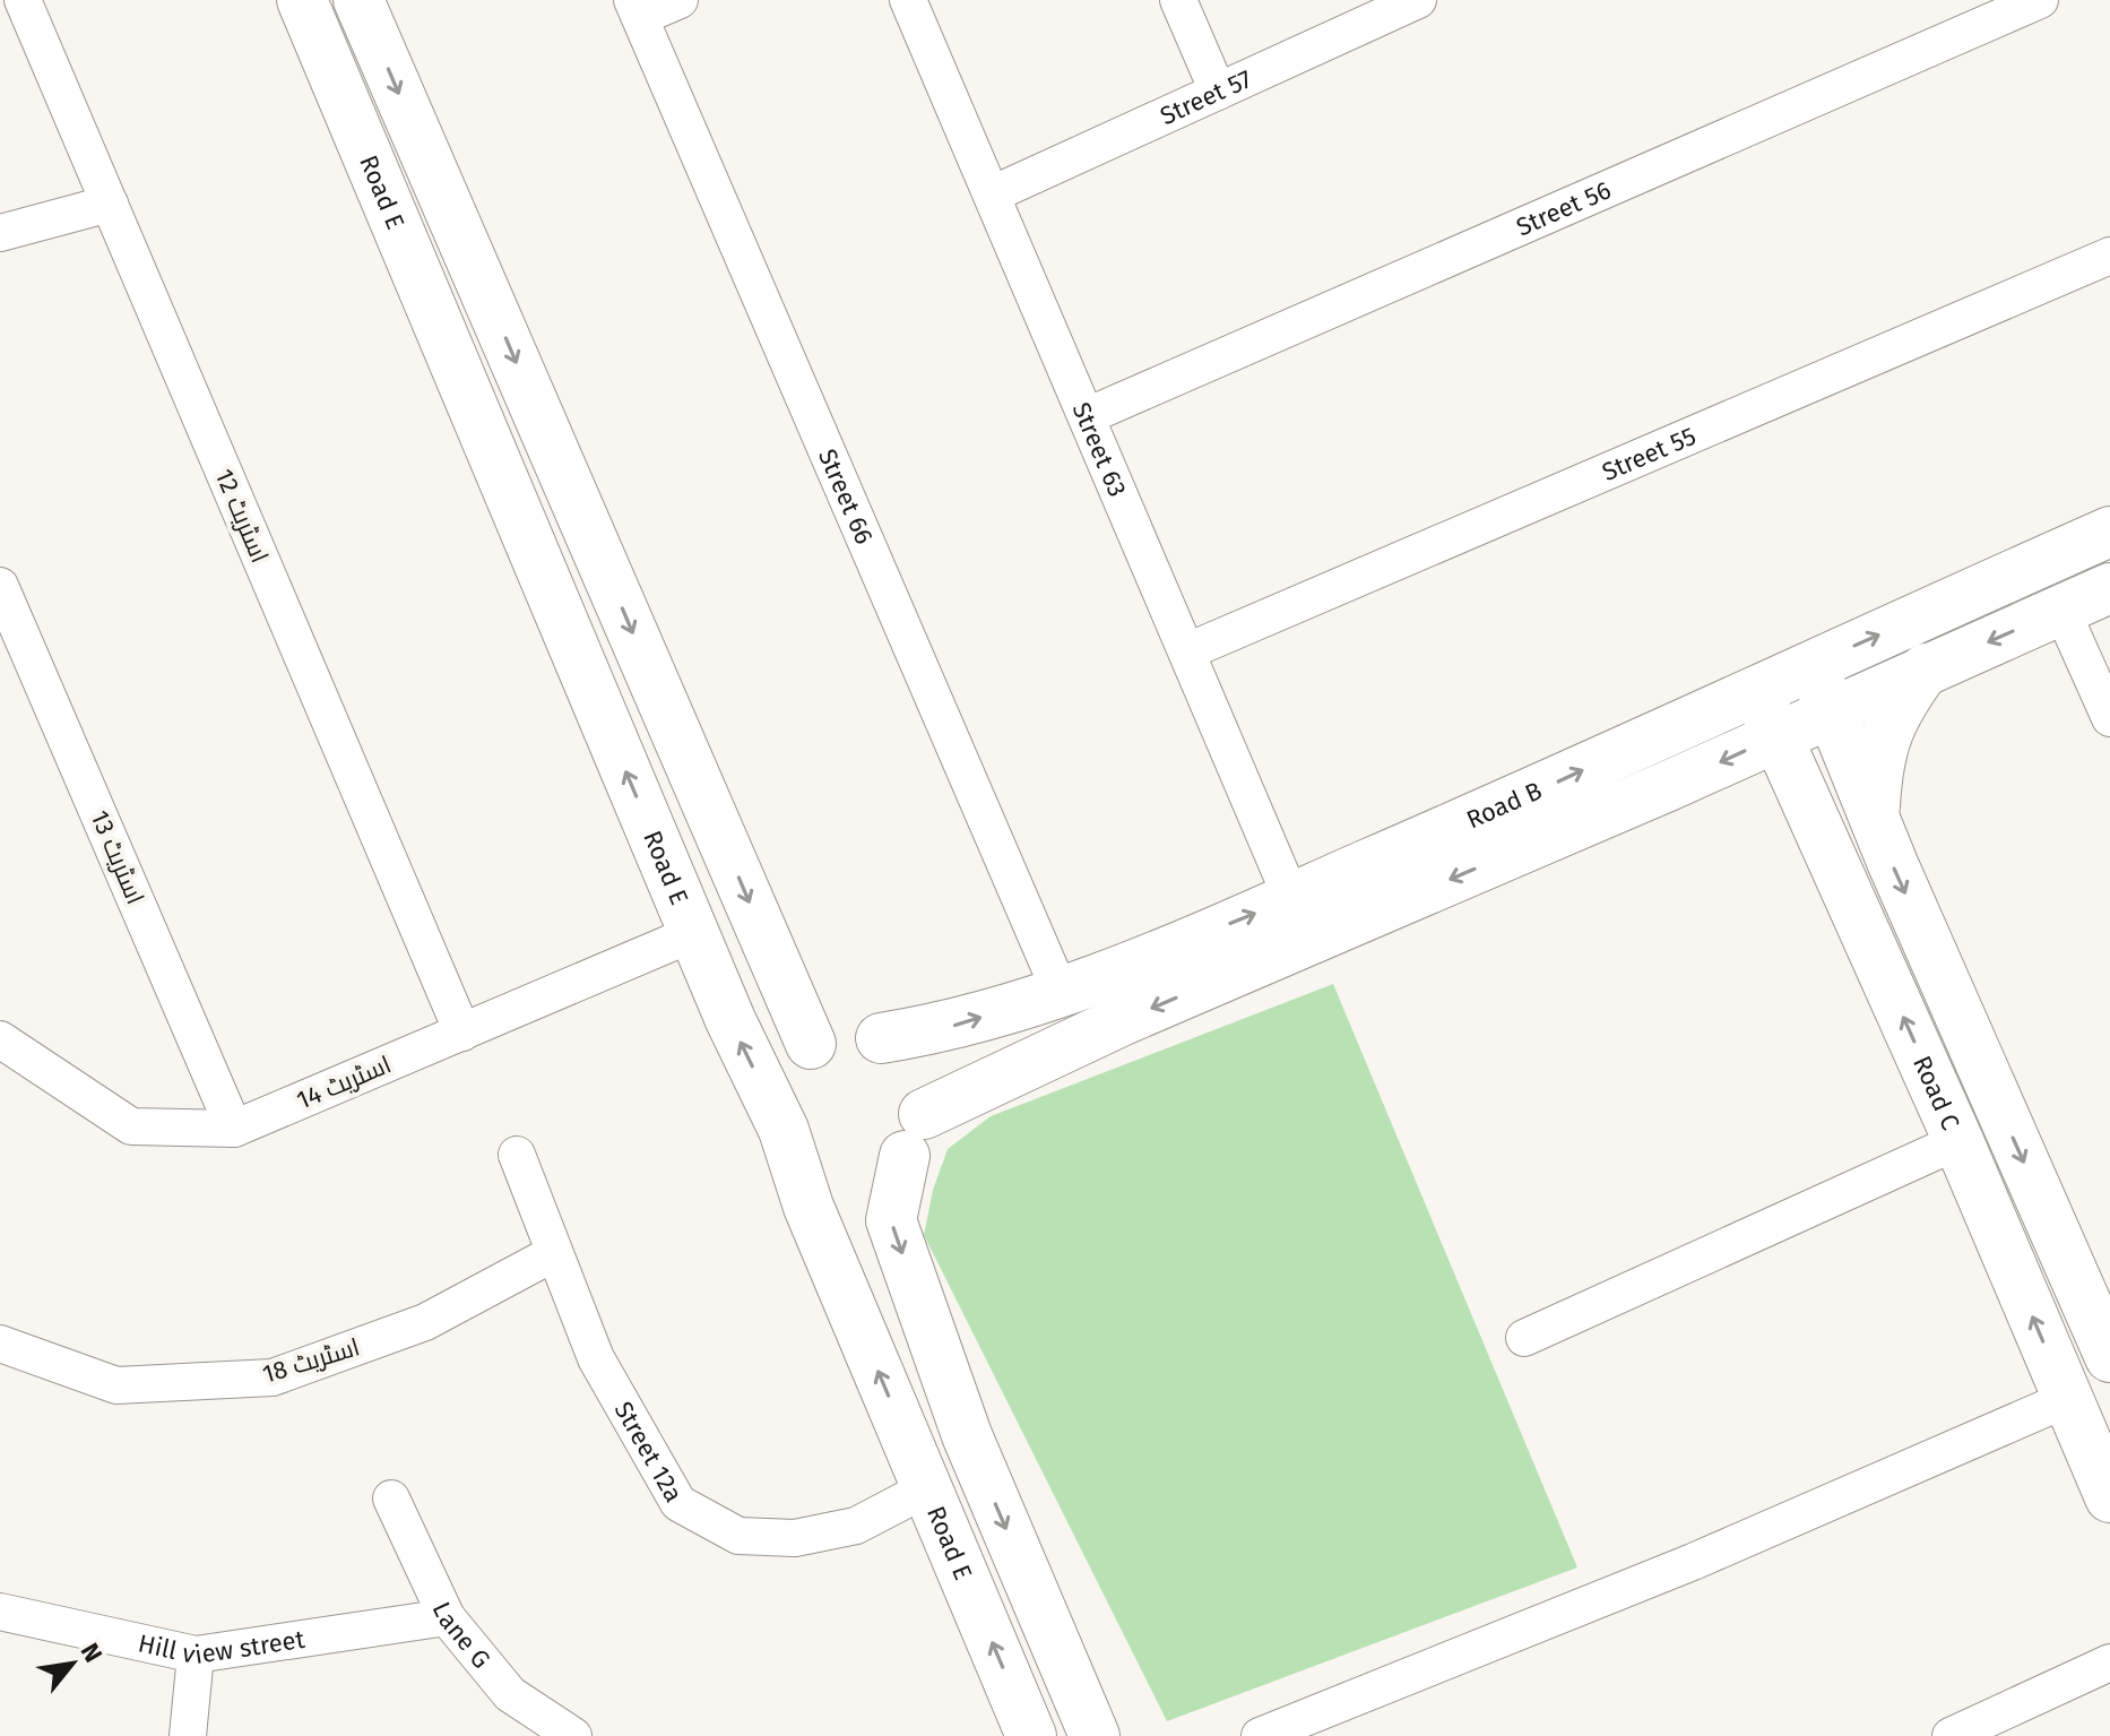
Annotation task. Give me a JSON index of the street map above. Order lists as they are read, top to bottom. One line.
{"streets":{"street":["Street 57","Road E","Street 56","Street 63","Street 55","Street 66","اسٹریٹ 12","Road B","اسٹریٹ 13","اسٹریٹ 14","Road C","اسٹریٹ 18","Street 12a","Lane G","Hill view street"]},"crossings":[["Street 57","Street 63"],["Road E","Road B"],["Road E","اسٹریٹ 14"],["Road E","Street 12a"],["Street 56","Street 63"],["Street 63","Street 55"],["Street 63","Road B"],["Street 66","Road B"],["اسٹریٹ 12","اسٹریٹ 14"],["Road B","Road C"],["اسٹریٹ 13","اسٹریٹ 14"],["اسٹریٹ 18","Street 12a"],["Lane G","Hill view street"]],"north":"top right"}
